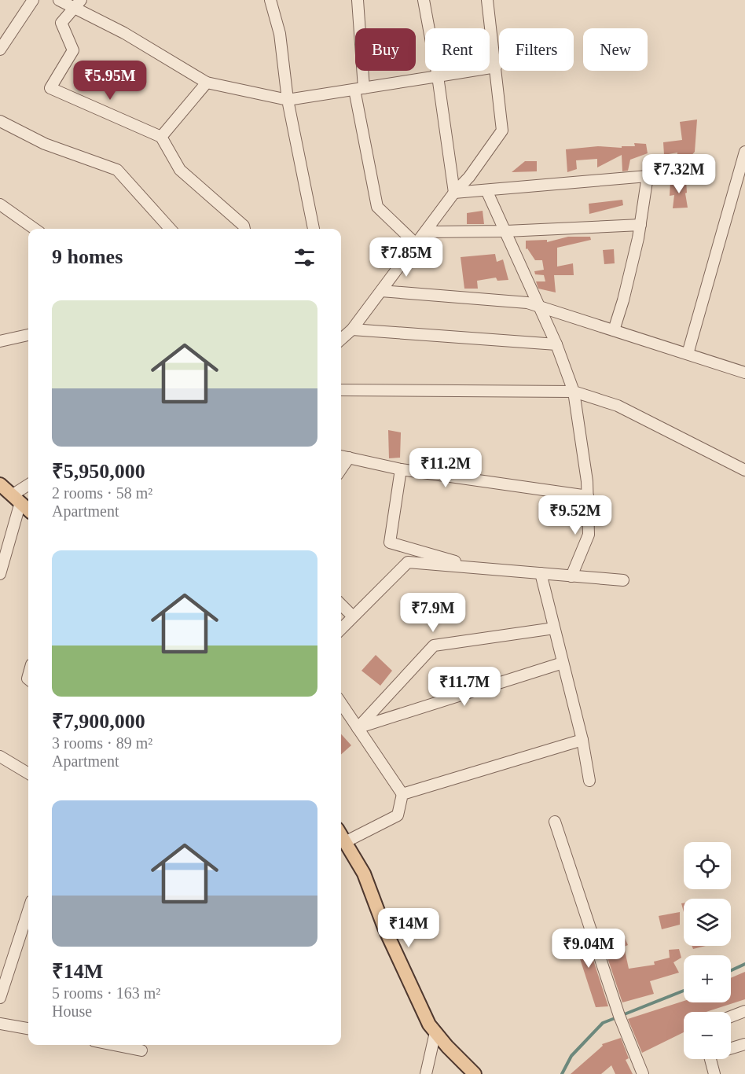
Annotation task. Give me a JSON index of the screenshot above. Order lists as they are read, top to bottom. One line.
{"page":{"chip":["Buy","Rent","Filters","New"],"price":["₹5.95M","₹7.32M","₹7.85M","₹11.2M","₹9.52M","₹7.9M","₹11.7M","₹14M","₹9.04M"],"heading":"9 homes","list":[{"name":"₹5,950,000","note":"2 rooms · 58 m² · Apartment"},{"name":"₹7,900,000","note":"3 rooms · 89 m² · Apartment"},{"name":"₹14M","note":"5 rooms · 163 m² · House"}],"map_buttons":["+","−"]}}
